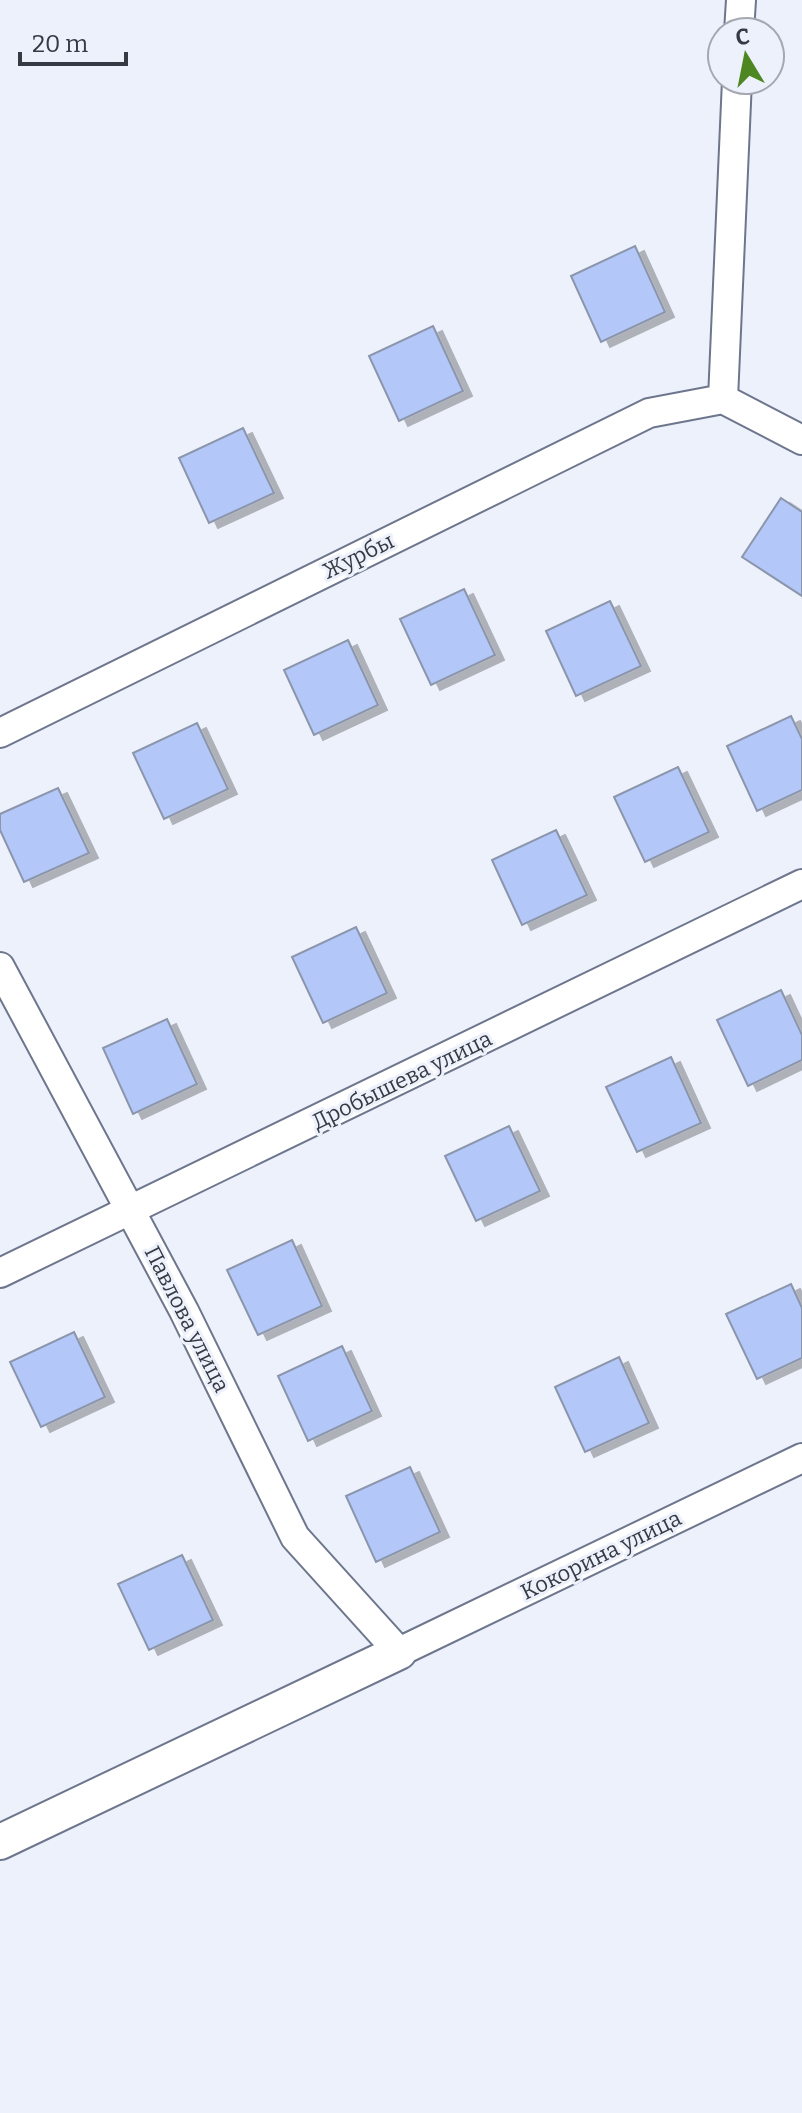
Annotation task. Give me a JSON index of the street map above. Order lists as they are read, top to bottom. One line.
{"streets":{"street":["Журбы","Дробышева улица","Павлова улица","Кокорина улица"]},"crossings":[["Дробышева улица","Павлова улица"],["Павлова улица","Кокорина улица"]],"scale_bar":"20 m","north":"top"}
